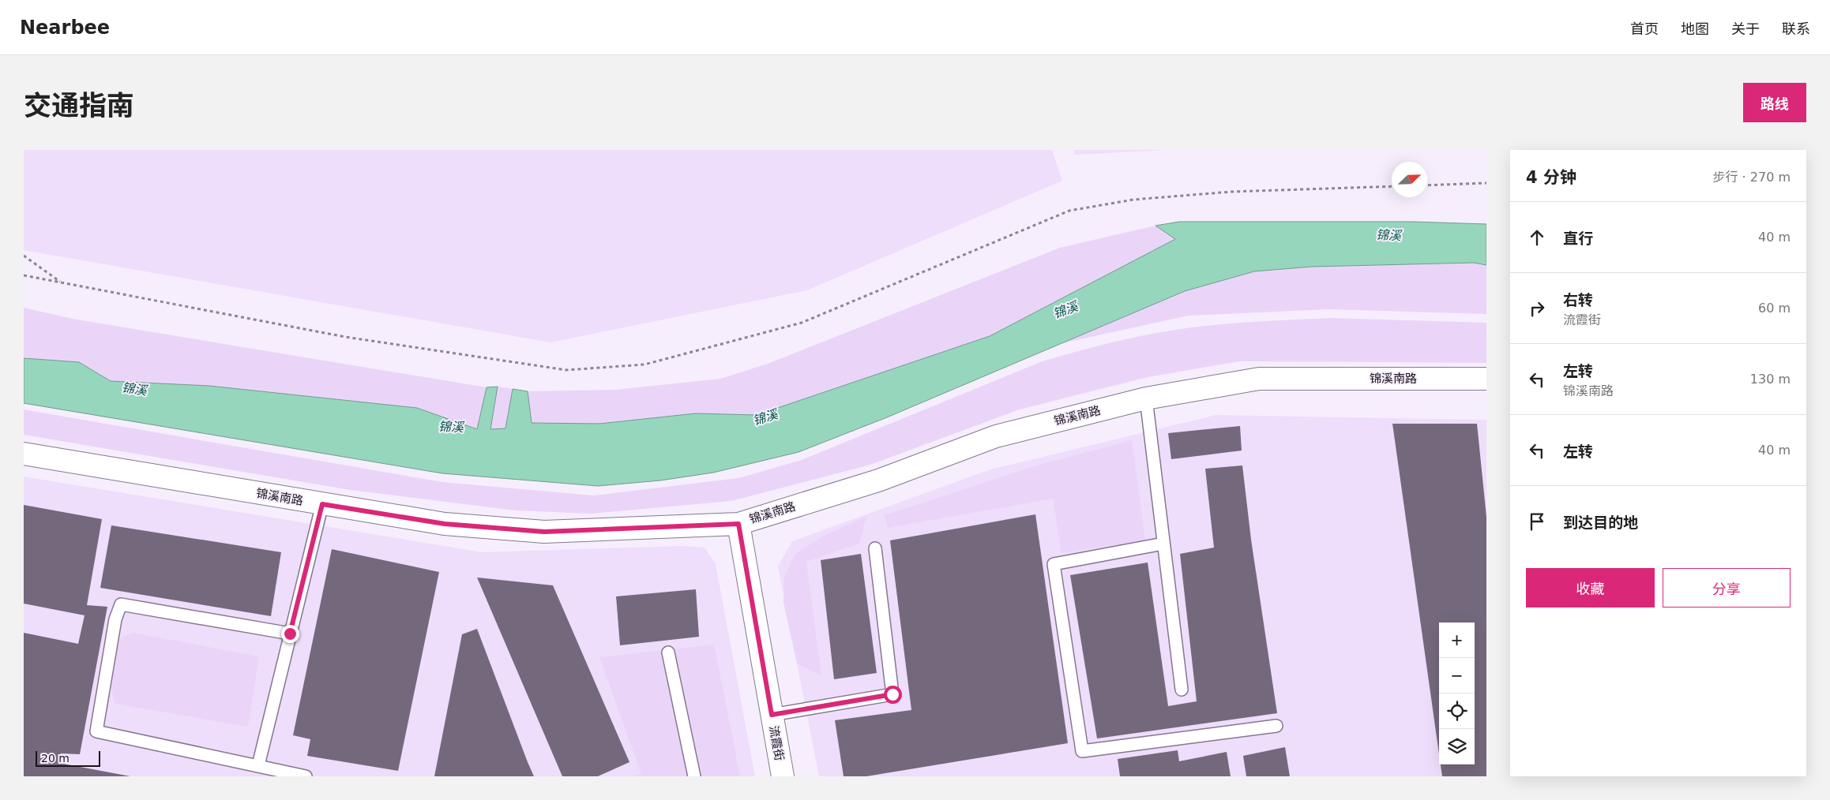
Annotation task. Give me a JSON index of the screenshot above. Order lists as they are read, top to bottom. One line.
{"streets":{"street":["锦溪南路","流霞街"]},"crossings":[["锦溪南路","流霞街"]],"water":["锦溪"],"scale_bar":"20 m","north":"top right","page":{"header":"Nearbee","nav":["首页","地图","关于","联系"],"title":"交通指南","buttons":["路线",["收藏","分享"]],"heading":["4 分钟","步行 · 270 m"],"list":[["直行","40 m"],["右转","流霞街","60 m"],["左转","锦溪南路","130 m"],["左转","40 m"],"到达目的地"],"map_buttons":["+","−"],"scale":"20 m"}}
